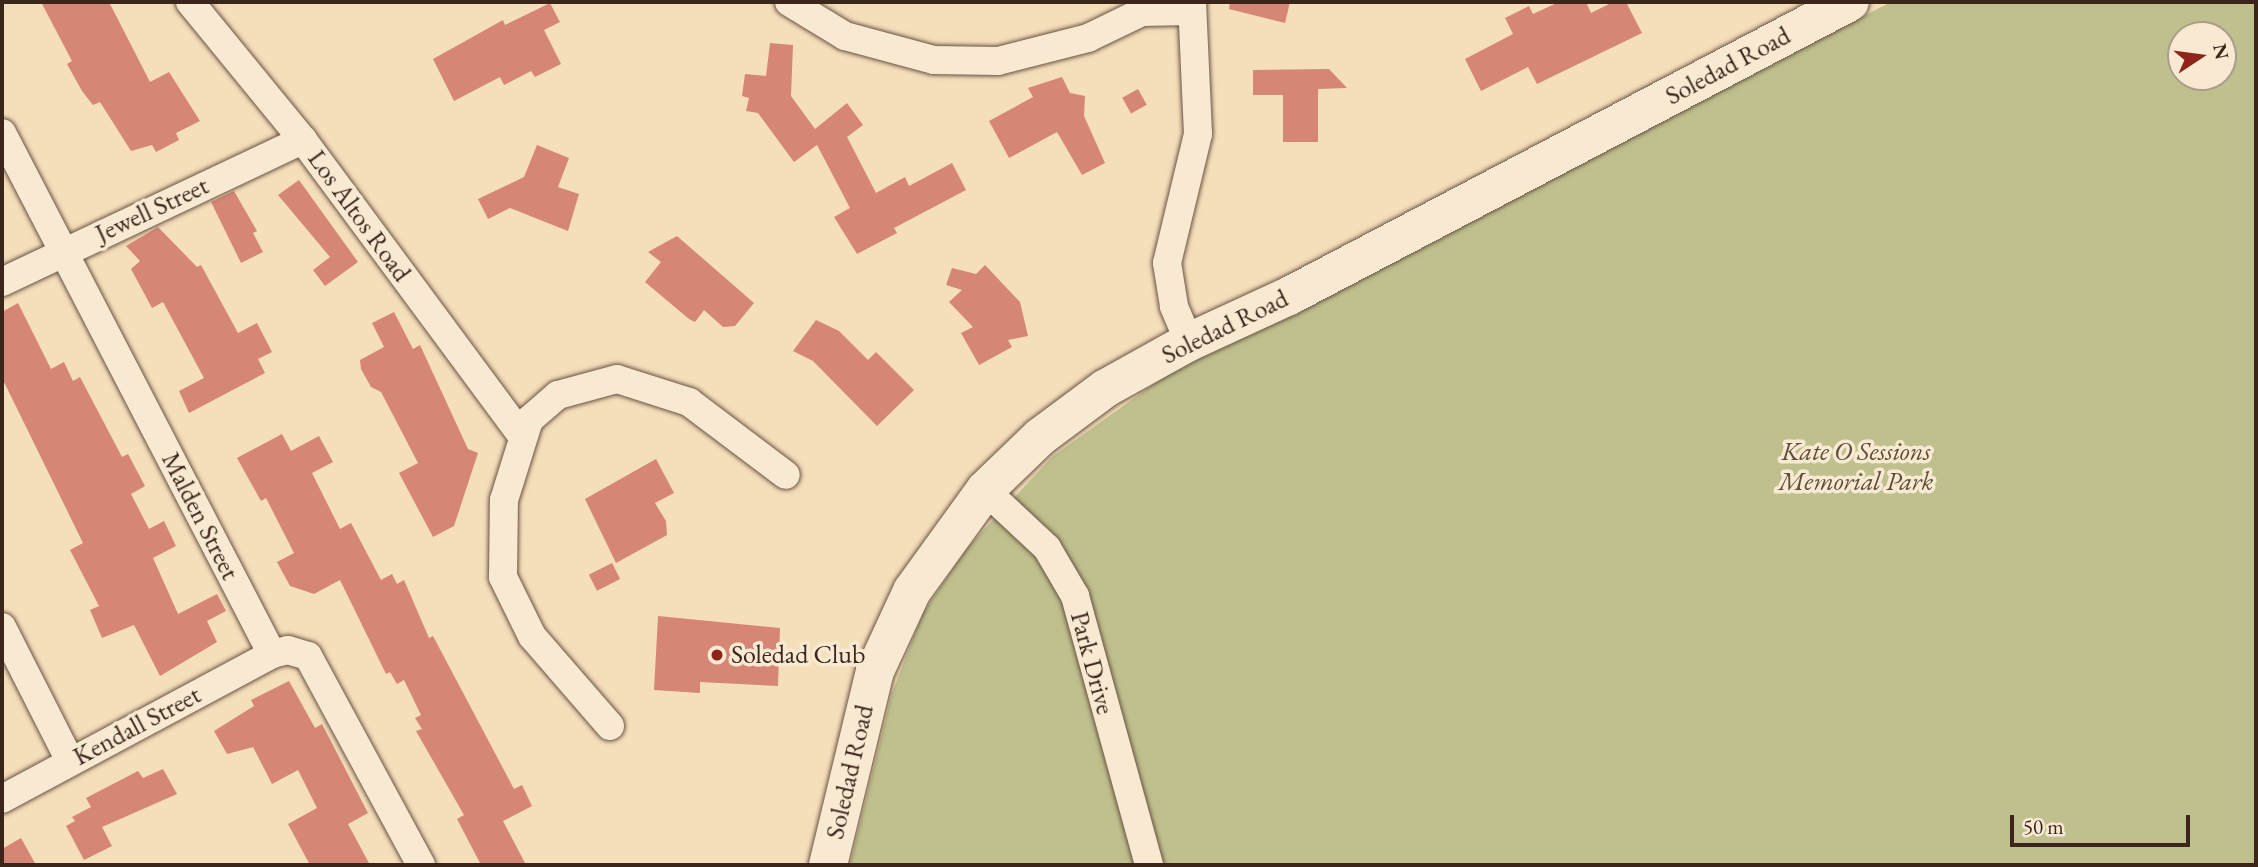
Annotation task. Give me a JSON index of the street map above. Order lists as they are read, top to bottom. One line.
{"streets":{"street":["Soledad Road","Jewell Street","Los Altos Road","Malden Street","Park Drive","Kendall Street"]},"crossings":[["Soledad Road","Park Drive"],["Jewell Street","Los Altos Road"],["Jewell Street","Malden Street"],["Malden Street","Kendall Street"]],"parks":["Kate O Sessions Memorial Park"],"places":["Soledad Club"],"scale_bar":"50 m","north":"right"}
